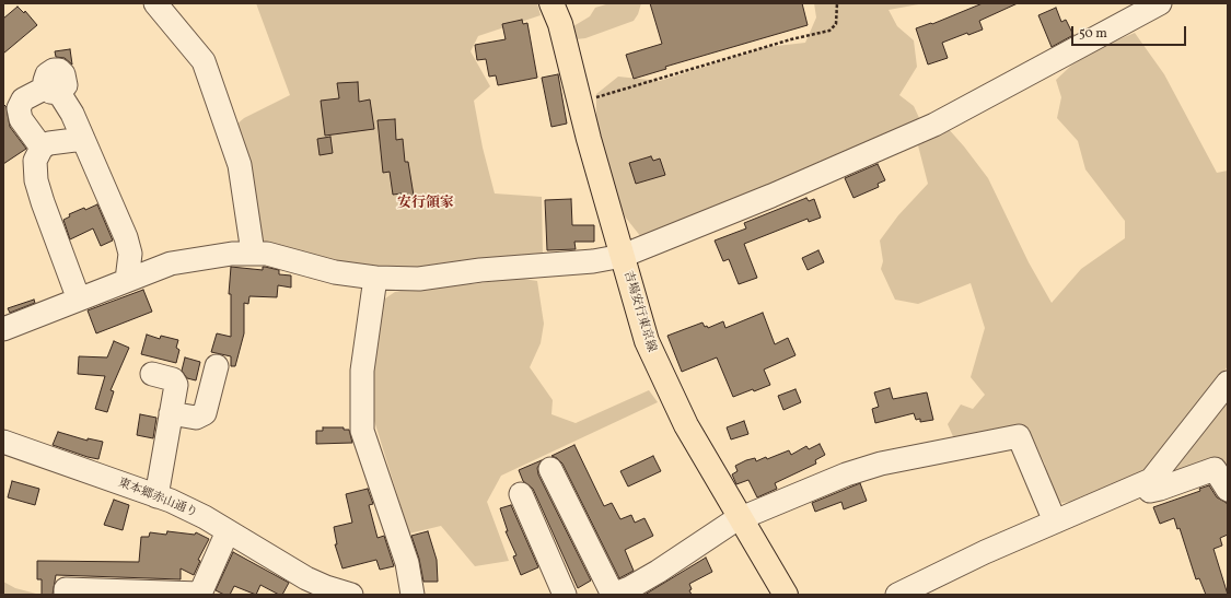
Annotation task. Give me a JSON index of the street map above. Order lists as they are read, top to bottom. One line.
{"streets":{"main road":["吉場安行東京線"],"street":["東本郷赤山通り"]},"districts":["安行領家"],"scale_bar":"50 m"}
